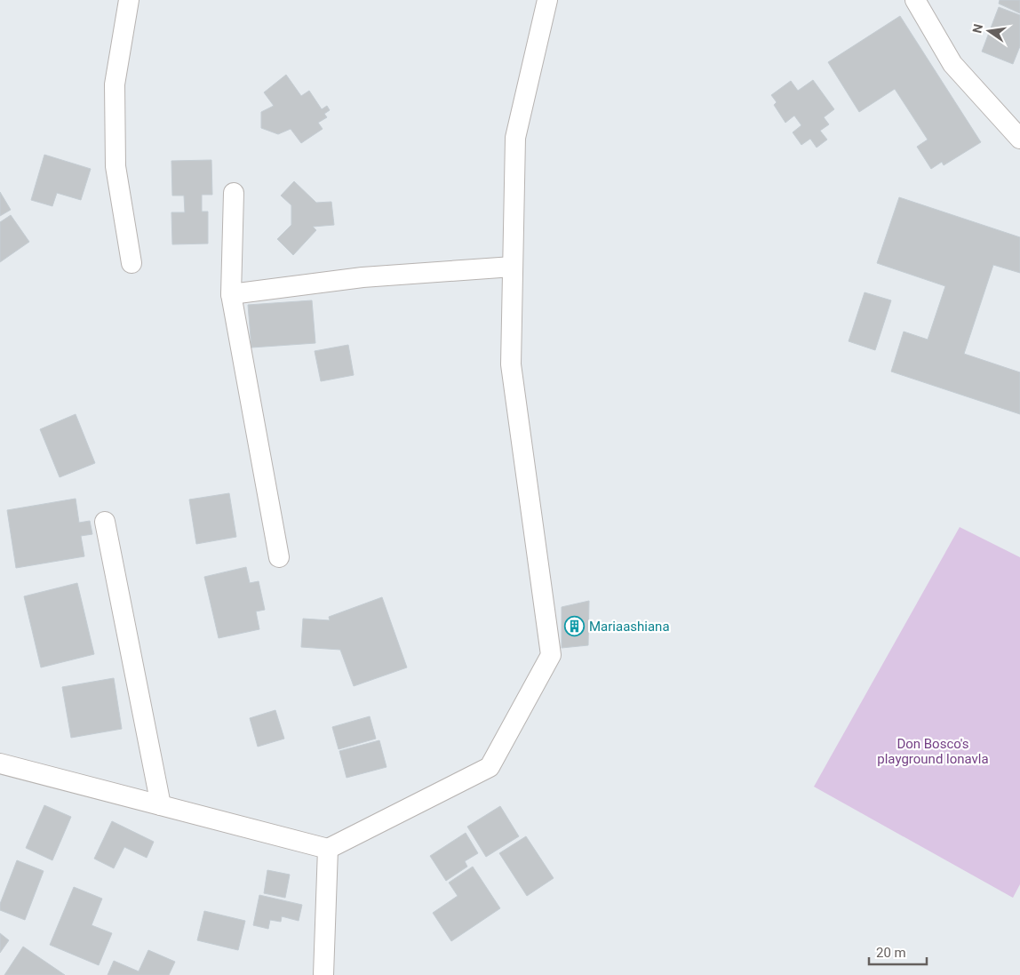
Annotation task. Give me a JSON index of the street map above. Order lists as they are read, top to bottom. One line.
{"parks":["Don Bosco's playground lonavla"],"places":{"building":["Mariaashiana"]},"scale_bar":"20 m","north":"left"}
